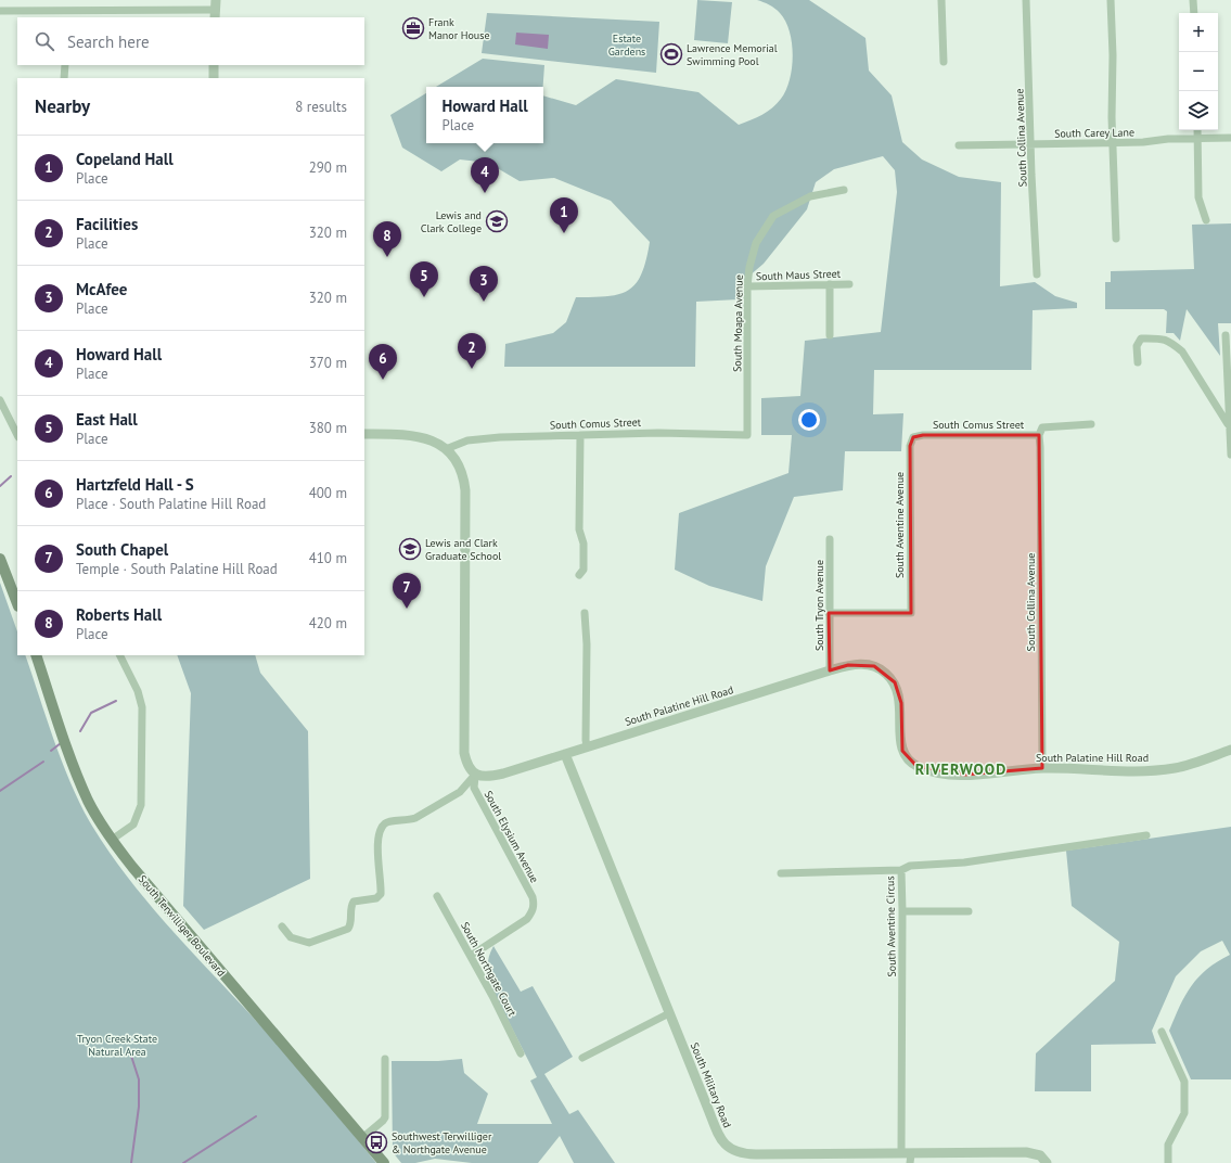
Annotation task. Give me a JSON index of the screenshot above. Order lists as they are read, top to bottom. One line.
{"streets":{"main road":["South Terwilliger Boulevard"],"street":["South Carey Lane","South Collina Avenue","South Maus Street","South Moapa Avenue","South Comus Street","South Aventine Avenue","South Tryon Avenue","South Palatine Hill Road","South Elysium Avenue","South Aventine Circus","South Northgate Court","South Military Road"]},"crossings":[["South Carey Lane","South Collina Avenue"],["South Collina Avenue","South Comus Street"],["South Collina Avenue","South Palatine Hill Road"],["South Maus Street","South Moapa Avenue"],["South Moapa Avenue","South Comus Street"],["South Comus Street","South Aventine Avenue"],["South Aventine Avenue","South Tryon Avenue"],["South Tryon Avenue","South Palatine Hill Road"],["South Palatine Hill Road","South Elysium Avenue"],["South Palatine Hill Road","South Military Road"],["South Elysium Avenue","South Northgate Court"],["South Aventine Circus","South Military Road"]],"districts":["RIVERWOOD"],"parks":["Estate Gardens","Tryon Creek State Natural Area"],"places":{"office":["Frank Manor House"],"sports":["Lawrence Memorial Swimming Pool"],"school or university":["Lewis and Clark College","Lewis and Clark Graduate School"],"bus stop":["Southwest Terwilliger & Northgate Avenue"]},"page":{"map_buttons":["+","−"],"search":"Search here","heading":["Nearby","8 results"],"popup":["Howard Hall","Place"],"list":[{"mark":"1","name":"Copeland Hall","note":"Place","value":"290 m"},{"mark":"2","name":"Facilities","note":"Place","value":"320 m"},{"mark":"3","name":"McAfee","note":"Place","value":"320 m"},{"mark":"4","name":"Howard Hall","note":"Place","value":"370 m"},{"mark":"5","name":"East Hall","note":"Place","value":"380 m"},{"mark":"6","name":"Hartzfeld Hall - S","note":"Place · South Palatine Hill Road","value":"400 m"},{"mark":"7","name":"South Chapel","note":"Temple · South Palatine Hill Road","value":"410 m"},{"mark":"8","name":"Roberts Hall","note":"Place","value":"420 m"}],"pins":["4","1","8","5","3","2","6","7"]}}
